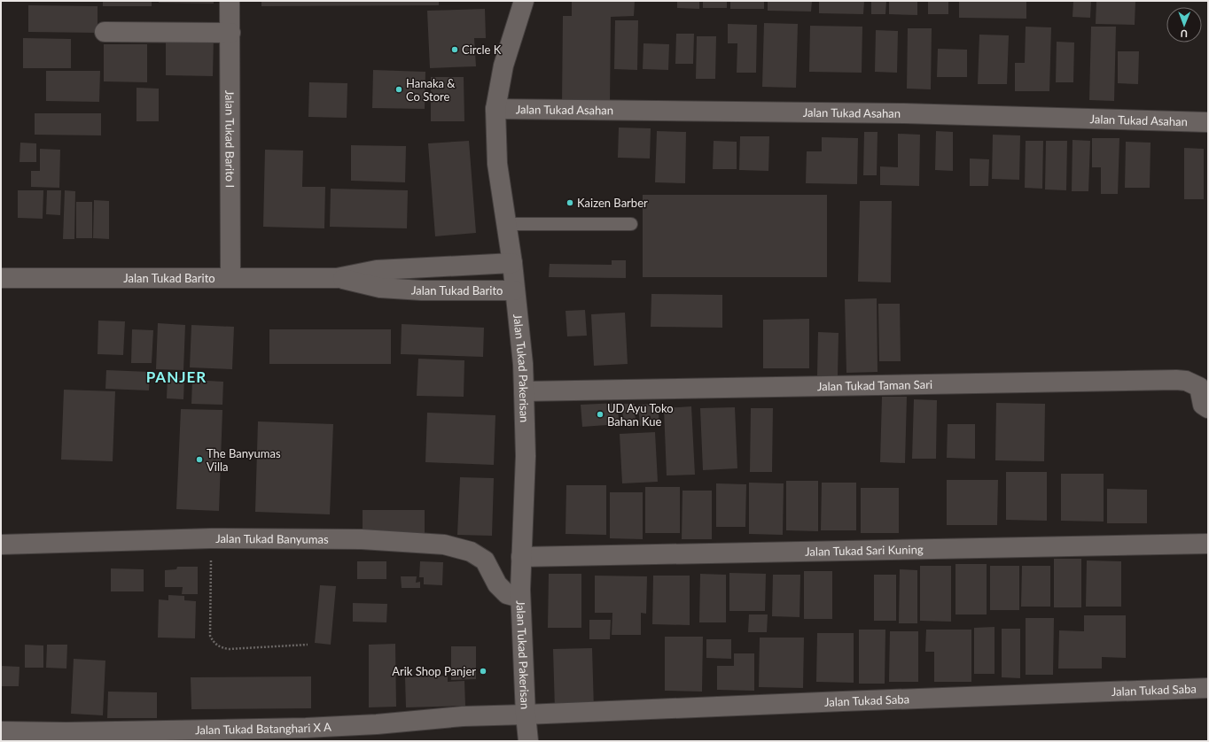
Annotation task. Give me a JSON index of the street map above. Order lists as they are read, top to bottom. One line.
{"streets":{"street":["Jalan Tukad Asahan","Jalan Tukad Barito I","Jalan Tukad Barito","Jalan Tukad Pakerisan","Jalan Tukad Taman Sari","Jalan Tukad Banyumas","Jalan Tukad Sari Kuning","Jalan Tukad Saba","Jalan Tukad Batanghari X A"]},"crossings":[["Jalan Tukad Asahan","Jalan Tukad Pakerisan"],["Jalan Tukad Barito I","Jalan Tukad Barito"],["Jalan Tukad Barito","Jalan Tukad Pakerisan"],["Jalan Tukad Pakerisan","Jalan Tukad Taman Sari"],["Jalan Tukad Pakerisan","Jalan Tukad Banyumas"],["Jalan Tukad Pakerisan","Jalan Tukad Sari Kuning"],["Jalan Tukad Pakerisan","Jalan Tukad Saba"],["Jalan Tukad Pakerisan","Jalan Tukad Batanghari X A"],["Jalan Tukad Saba","Jalan Tukad Batanghari X A"]],"districts":["PANJER"],"places":["Circle K","Hanaka & Co Store","Kaizen Barber","UD Ayu Toko Bahan Kue","The Banyumas Villa","Arik Shop Panjer"],"north":"bottom"}
